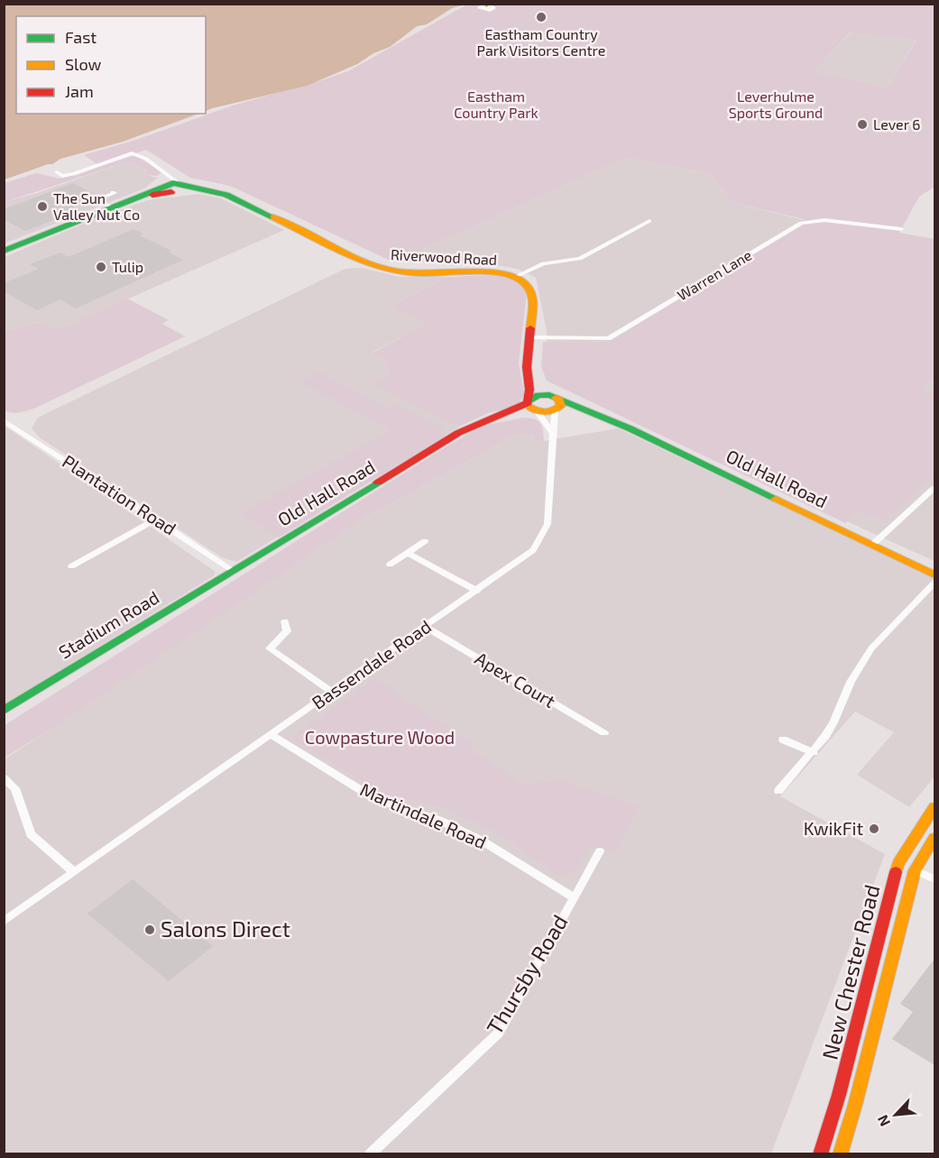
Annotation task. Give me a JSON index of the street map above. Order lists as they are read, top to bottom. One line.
{"streets":{"main road":["Riverwood Road","Old Hall Road","Stadium Road","New Chester Road"],"street":["Warren Lane","Plantation Road","Bassendale Road","Apex Court","Martindale Road","Thursby Road"]},"crossings":[["Riverwood Road","Warren Lane"],["Riverwood Road","Old Hall Road"],["Old Hall Road","Plantation Road"],["Old Hall Road","Stadium Road"],["Old Hall Road","Bassendale Road"],["Plantation Road","Stadium Road"],["Bassendale Road","Apex Court"],["Bassendale Road","Martindale Road"],["Martindale Road","Thursby Road"]],"parks":["Eastham Country Park","Leverhulme Sports Ground","Cowpasture Wood"],"places":["Eastham Country Park Visitors Centre","Lever 6","The Sun Valley Nut Co","Tulip","KwikFit","Salons Direct"],"legend":["Fast","Slow","Jam"],"north":"bottom left"}
